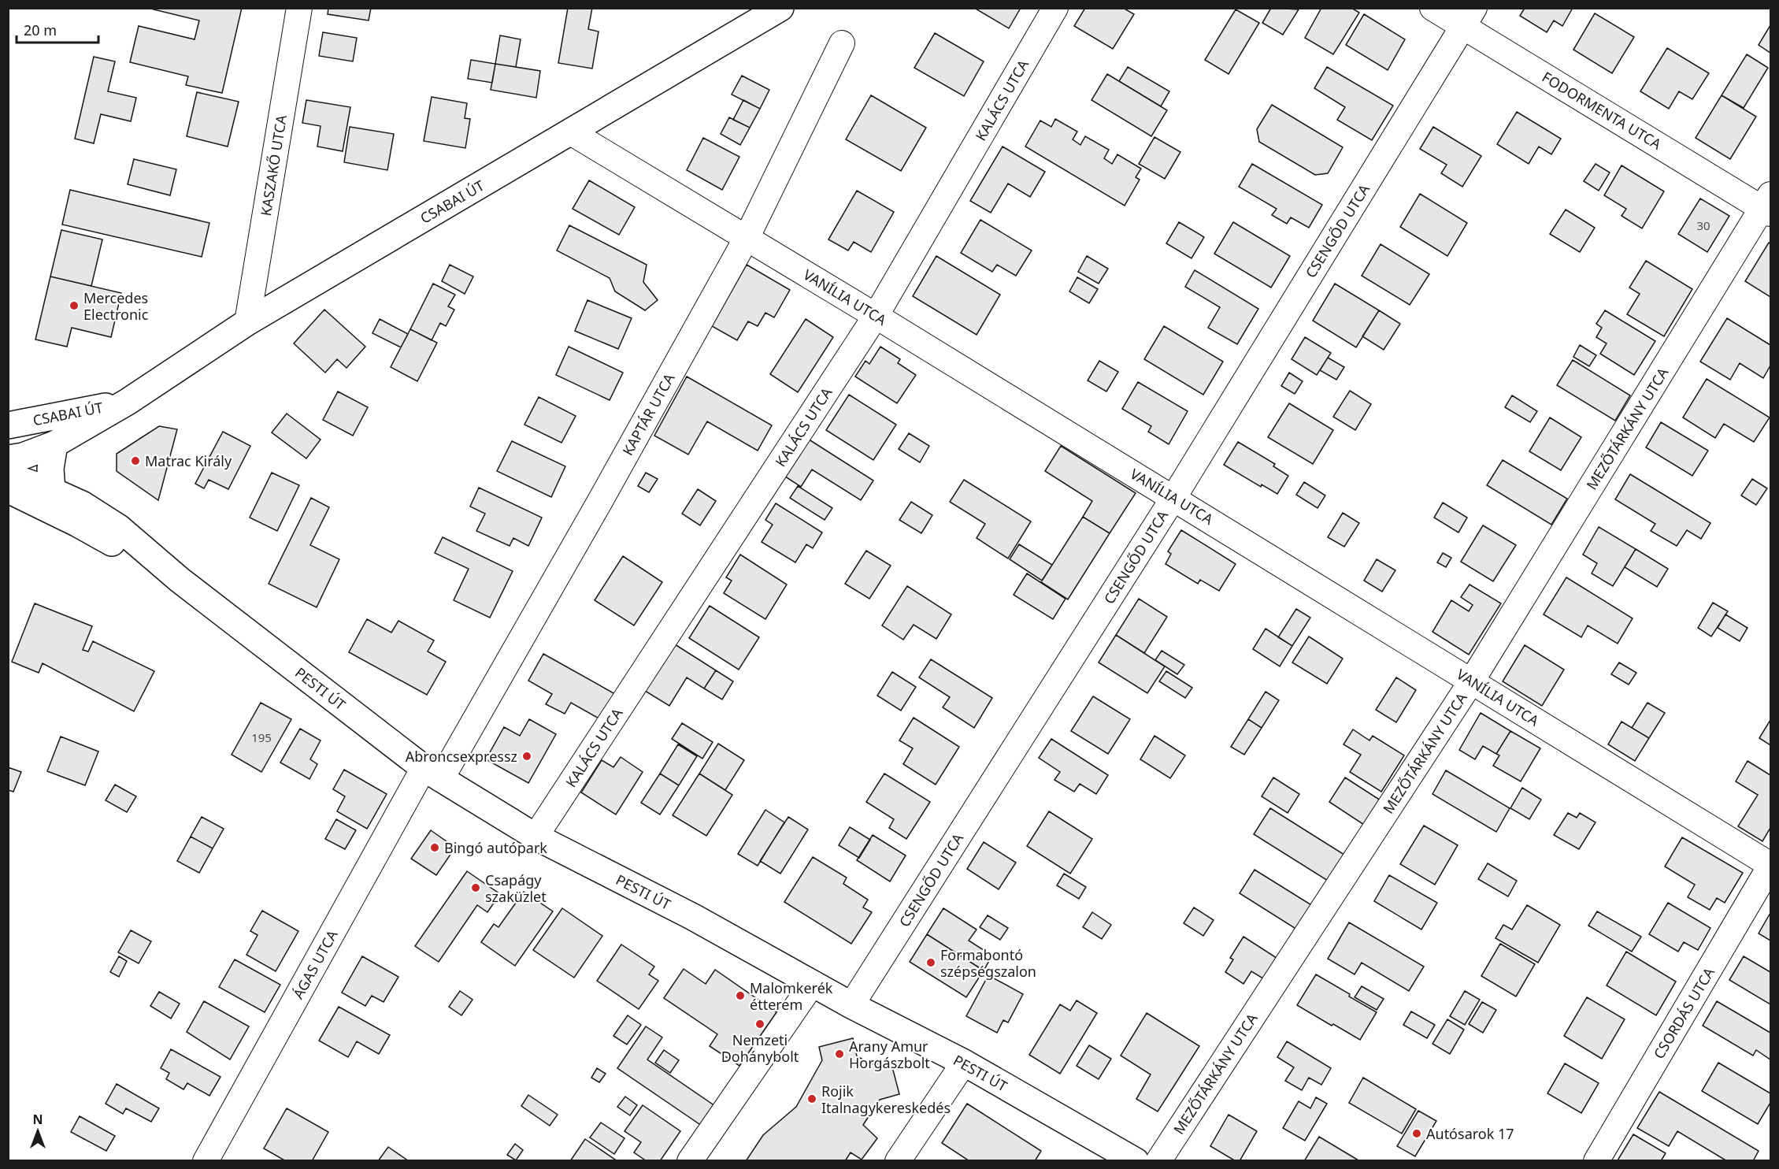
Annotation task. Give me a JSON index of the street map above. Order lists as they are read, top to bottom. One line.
{"streets":{"main road":["CSABAI ÚT","PESTI ÚT"],"street":["KALÁCS UTCA","FODORMENTA UTCA","KASZAKŐ UTCA","CSENGŐD UTCA","VANÍLIA UTCA","KAPTÁR UTCA","MEZŐTÁRKÁNY UTCA","ÁGAS UTCA","CSORDÁS UTCA"]},"crossings":[["KALÁCS UTCA","VANÍLIA UTCA"],["KALÁCS UTCA","PESTI ÚT"],["FODORMENTA UTCA","CSENGŐD UTCA"],["FODORMENTA UTCA","MEZŐTÁRKÁNY UTCA"],["KASZAKŐ UTCA","CSABAI ÚT"],["CSABAI ÚT","VANÍLIA UTCA"],["CSABAI ÚT","PESTI ÚT"],["CSENGŐD UTCA","VANÍLIA UTCA"],["CSENGŐD UTCA","PESTI ÚT"],["VANÍLIA UTCA","KAPTÁR UTCA"],["VANÍLIA UTCA","MEZŐTÁRKÁNY UTCA"],["VANÍLIA UTCA","CSORDÁS UTCA"],["KAPTÁR UTCA","PESTI ÚT"],["KAPTÁR UTCA","ÁGAS UTCA"],["PESTI ÚT","ÁGAS UTCA"]],"places":["Mercedes Electronic","Matrac Király","Abroncsexpressz","Bingó autópark","Csapágy szaküzlet","Formabontó szépségszalon","Malomkerék étterem","Nemzeti Dohánybolt","Arany Amur Horgászbolt","Rojik Italnagykereskedés","Autósarok 17"],"house_numbers":["30","195"],"scale_bar":"20 m","north":"top"}
